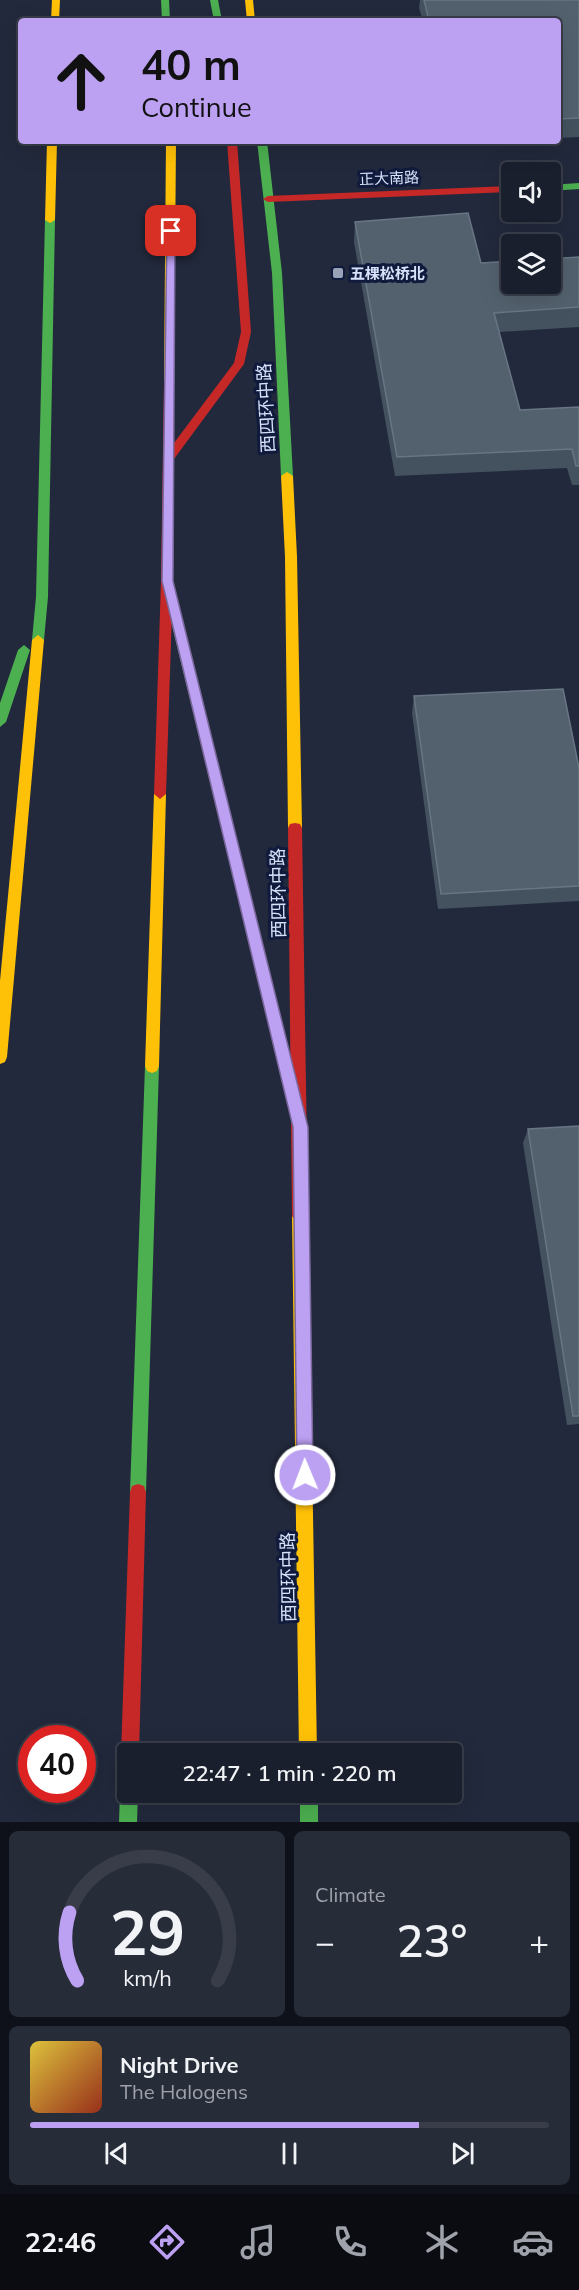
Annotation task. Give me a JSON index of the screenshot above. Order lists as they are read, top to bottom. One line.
{"streets":{"main road":["正大南路","西四环中路"]},"crossings":[["正大南路","西四环中路"]],"places":{"transit":["五棵松桥北"]},"page":{"turn":["40 m","Continue"],"limit":"40","trip":"22:47 · 1 min · 220 m","tile":"Climate","heat":["−","23°","+"],"song":["Night Drive","The Halogens"],"tabs":"22:46","gauge":["29","km/h"]}}
